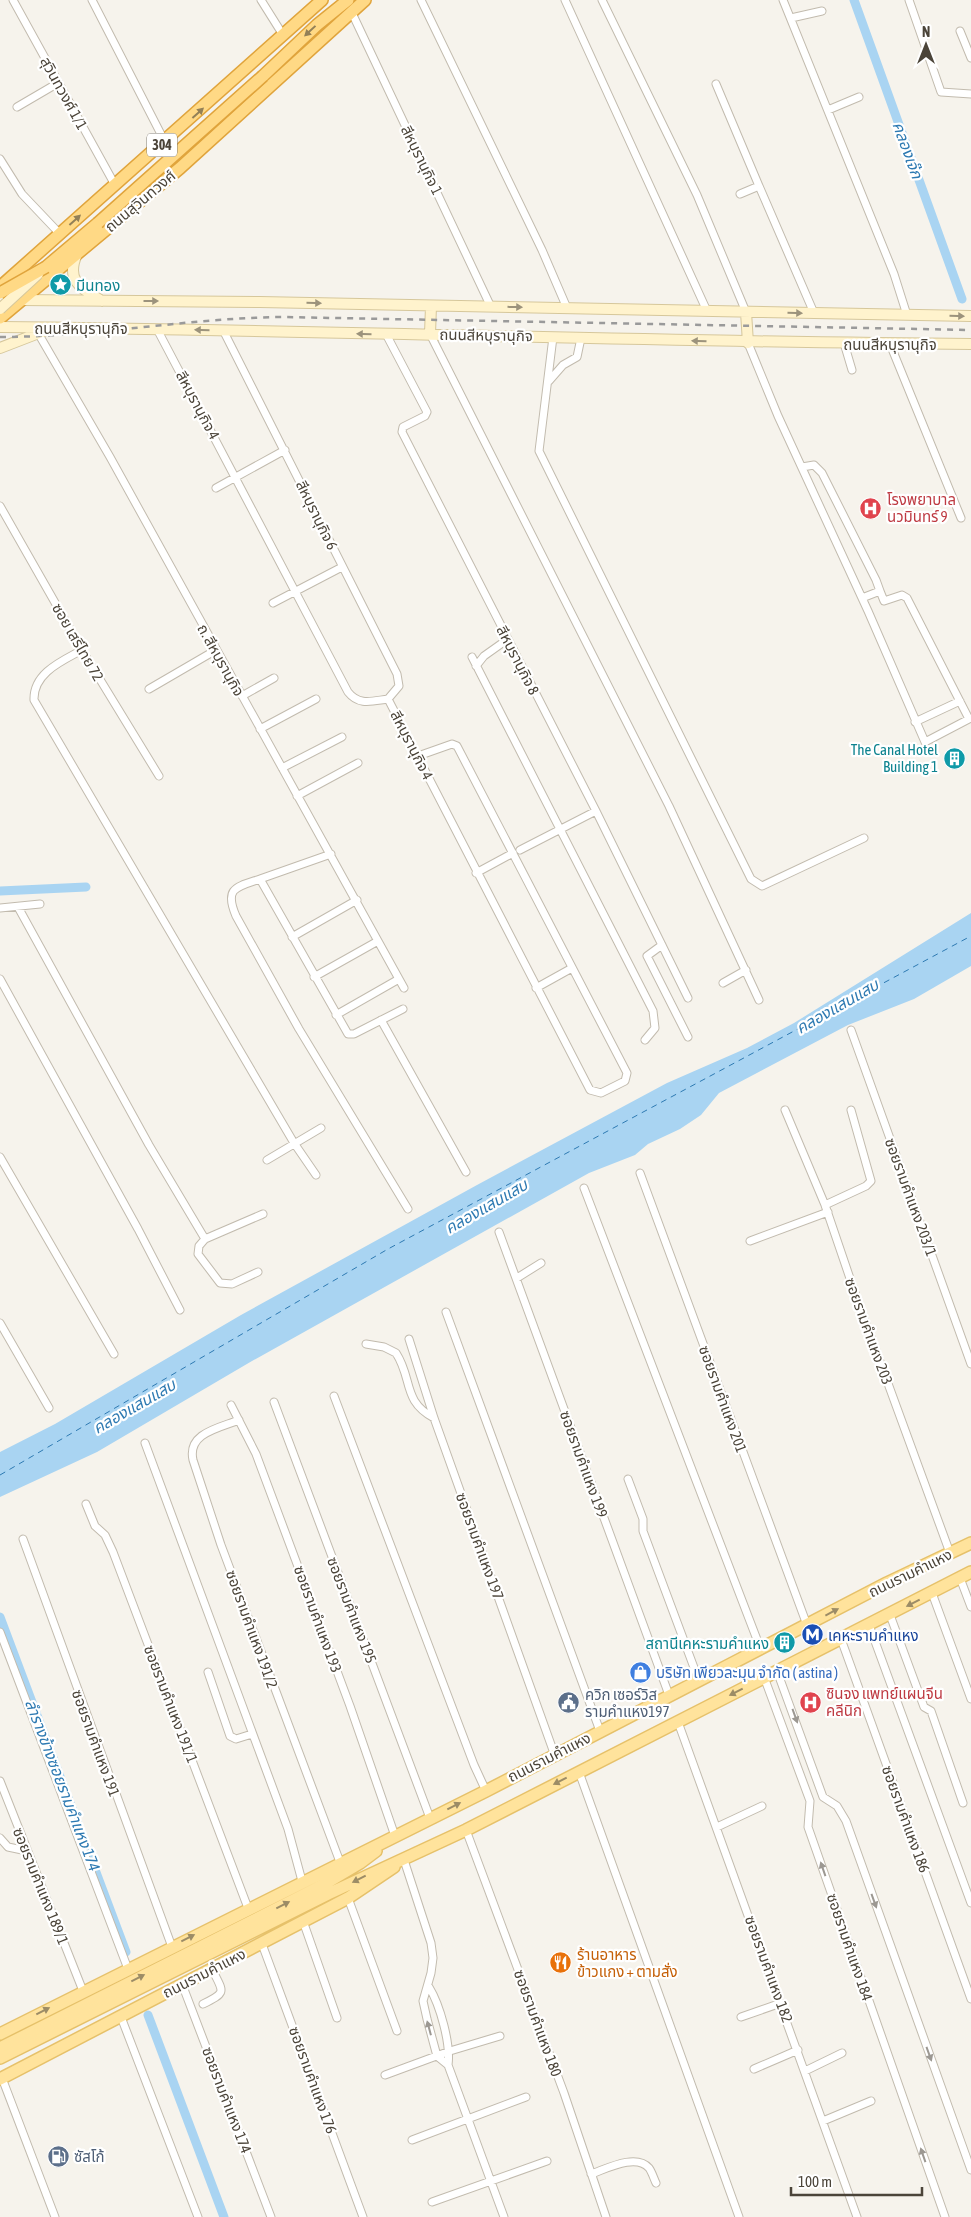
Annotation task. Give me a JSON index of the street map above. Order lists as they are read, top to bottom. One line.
{"streets":{"highway":["304","ถนนสุวินทวงศ์"],"main road":["ถนนสีหบุรานุกิจ","ถนนรามคำแหง"],"street":["สุวินทวงศ์ 1/1","สีหบุรานุกิจ 1","สีหบุรานุกิจ 4","สีหบุรานุกิจ 6","ซอย เสรีไทย 72","ถ. สีหบุรานุกิจ","สีหบุรานุกิจ 8","ซอยรามคำแหง 203/1","ซอยรามคำแหง 203","ซอยรามคำแหง 201","ซอยรามคำแหง 199","ซอยรามคำแหง 197","ซอยรามคำแหง 195","ซอยรามคำแหง 193","ซอยรามคำแหง 191/2","ซอยรามคำแหง 191/1","ซอยรามคำแหง 191","ซอยรามคำแหง 186","ซอยรามคำแหง 189/1","ซอยรามคำแหง 184","ซอยรามคำแหง 182","ซอยรามคำแหง 180","ซอยรามคำแหง 176","ซอยรามคำแหง 174"]},"crossings":[["สุวินทวงศ์ 1/1","ถนนสุวินทวงศ์"],["สีหบุรานุกิจ 1","ถนนสุวินทวงศ์"],["สีหบุรานุกิจ 1","ถนนสีหบุรานุกิจ"],["ถนนสุวินทวงศ์","ถนนสีหบุรานุกิจ"],["ถนนสีหบุรานุกิจ","สีหบุรานุกิจ 4"],["ถนนสีหบุรานุกิจ","สีหบุรานุกิจ 6"],["ถนนสีหบุรานุกิจ","สีหบุรานุกิจ 8"],["สีหบุรานุกิจ 4","สีหบุรานุกิจ 6"],["ซอยรามคำแหง 203","ถนนรามคำแหง"],["ซอยรามคำแหง 201","ถนนรามคำแหง"],["ซอยรามคำแหง 199","ถนนรามคำแหง"],["ซอยรามคำแหง 197","ถนนรามคำแหง"],["ถนนรามคำแหง","ซอยรามคำแหง 195"],["ถนนรามคำแหง","ซอยรามคำแหง 193"],["ถนนรามคำแหง","ซอยรามคำแหง 191/2"],["ถนนรามคำแหง","ซอยรามคำแหง 191/1"],["ถนนรามคำแหง","ซอยรามคำแหง 191"],["ถนนรามคำแหง","ซอยรามคำแหง 186"],["ถนนรามคำแหง","ซอยรามคำแหง 189/1"],["ถนนรามคำแหง","ซอยรามคำแหง 184"],["ถนนรามคำแหง","ซอยรามคำแหง 182"],["ถนนรามคำแหง","ซอยรามคำแหง 180"],["ถนนรามคำแหง","ซอยรามคำแหง 176"],["ถนนรามคำแหง","ซอยรามคำแหง 174"],["ซอยรามคำแหง 193","ซอยรามคำแหง 191/2"]],"water":["คลองเจ๊ก","คลองแสนแสบ","ลำรางข้างซอยรามคำแหง 174"],"places":{"place":["มีนทอง"],"hospital":["โรงพยาบาล นวมินทร์ 9","ซินจง แพทย์แผนจีน คลีนิก"],"building":["The Canal Hotel Building 1","สถานีเคหะรามคำแหง"],"metro station":["เคหะรามคำแหง"],"shop":["บริษัท เพียวละมุน จำกัด ( astina )"],"public building":["ควิก เซอร์วิส รามคำแหง197"],"restaurant":["ร้านอาหาร ข้าวแกง + ตามสั่ง"],"fuel station":["ซัสโก้"]},"scale_bar":"100 m","north":"top"}
